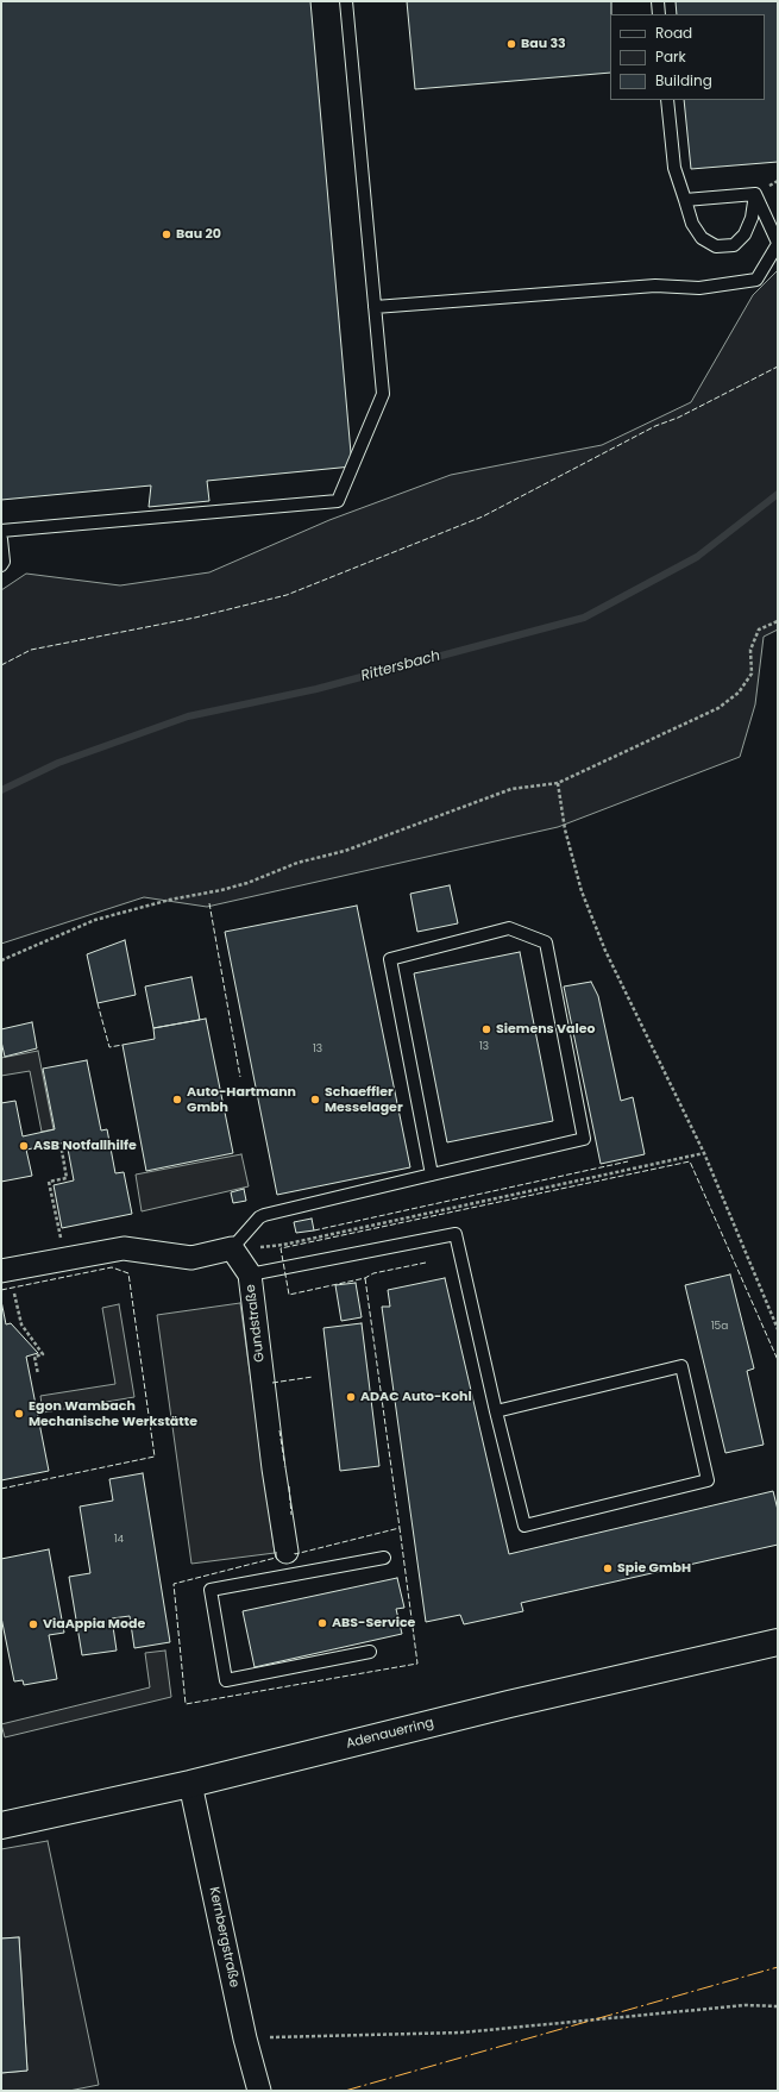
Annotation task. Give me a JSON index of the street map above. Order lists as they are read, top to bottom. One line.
{"streets":{"main road":["Adenauerring"],"street":["Gundstraße","Kernbergstraße"]},"crossings":[["Adenauerring","Kernbergstraße"]],"water":["Rittersbach"],"places":["Bau 33","Bau 20","Siemens Valeo","Auto-Hartmann Gmbh","Schaeffler Messelager","ASB Notfallhilfe","ADAC Auto-Kohl","Egon Wambach Mechanische Werkstätte","Spie GmbH","ABS-Service","ViaAppia Mode"],"house_numbers":["13","13","15a","14"],"legend":["Road","Park","Building"]}
